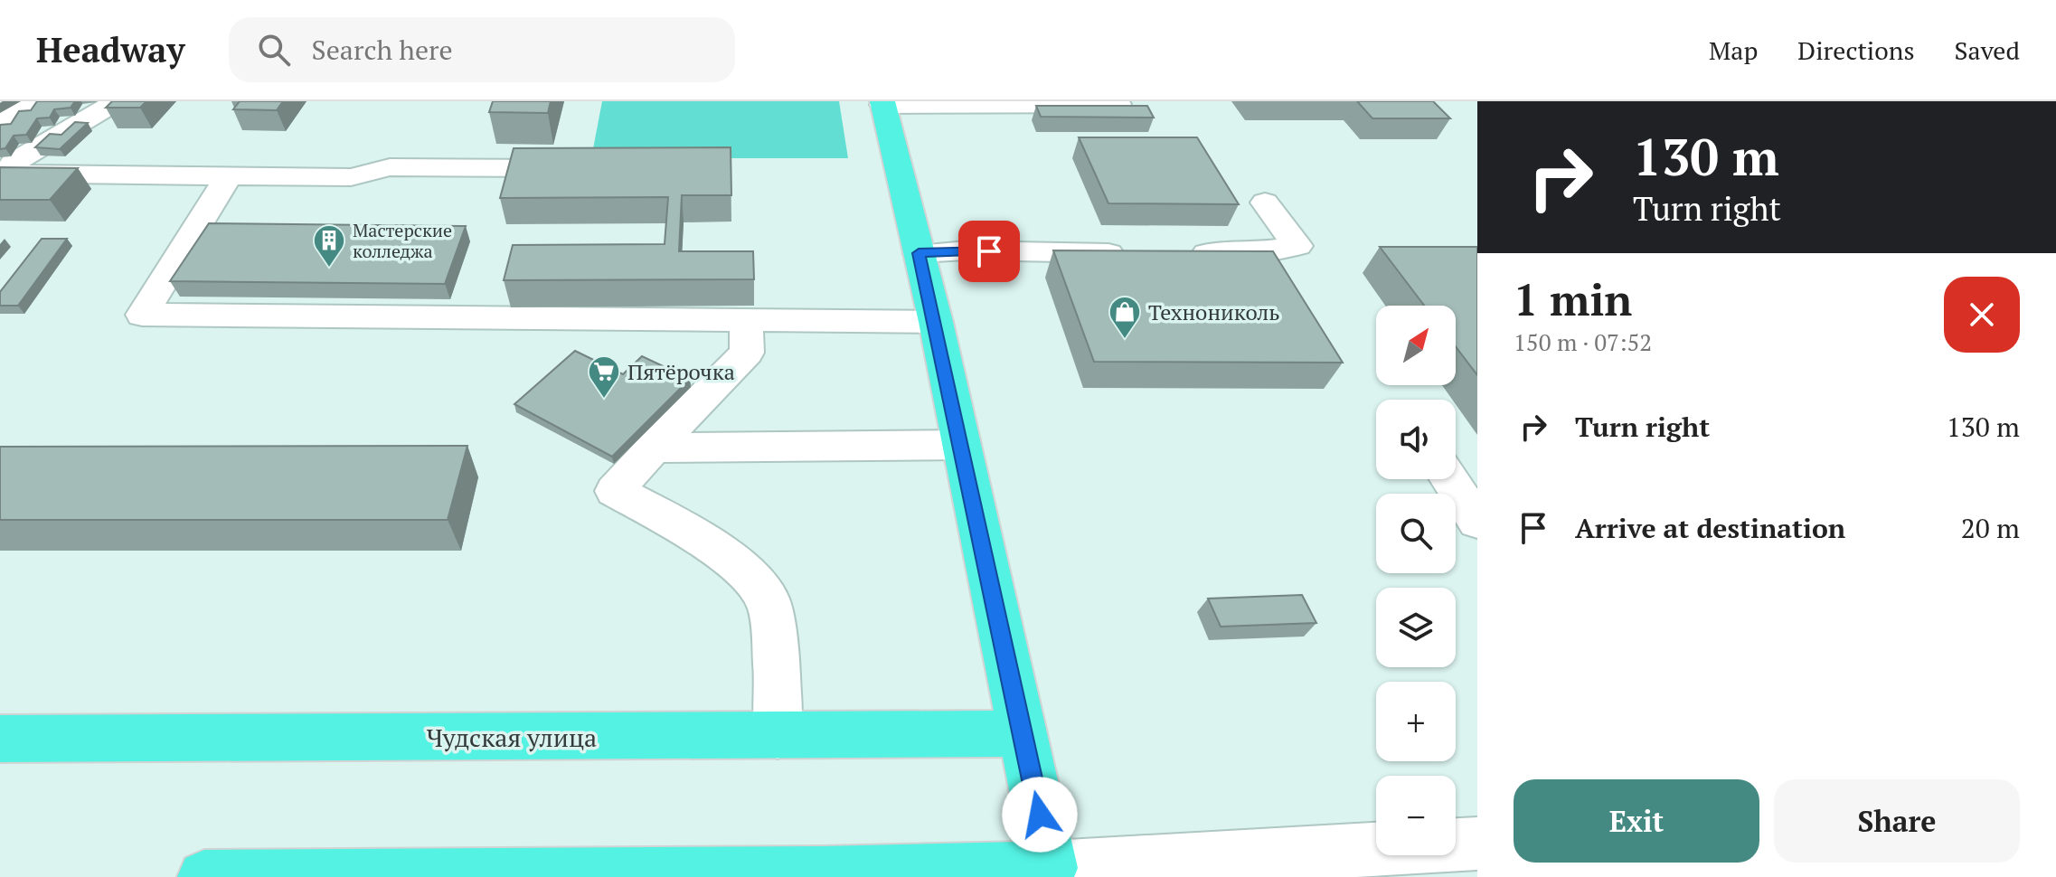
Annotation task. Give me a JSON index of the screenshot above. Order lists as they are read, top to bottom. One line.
{"streets":{"highway":["Чудская улица"]},"places":{"building":["Мастерские колледжа"],"shop":["Технониколь"],"supermarket":["Пятёрочка"]},"north":"top right","page":{"header":"Headway","search":"Search here","nav":["Map","Directions","Saved"],"turn":["130 m","Turn right"],"heading":["1 min","150 m · 07:52"],"map_buttons":["+","−"],"list":[{"name":"Turn right","value":"130 m"},{"name":"Arrive at destination","value":"20 m"}],"buttons":["Exit","Share"]}}
